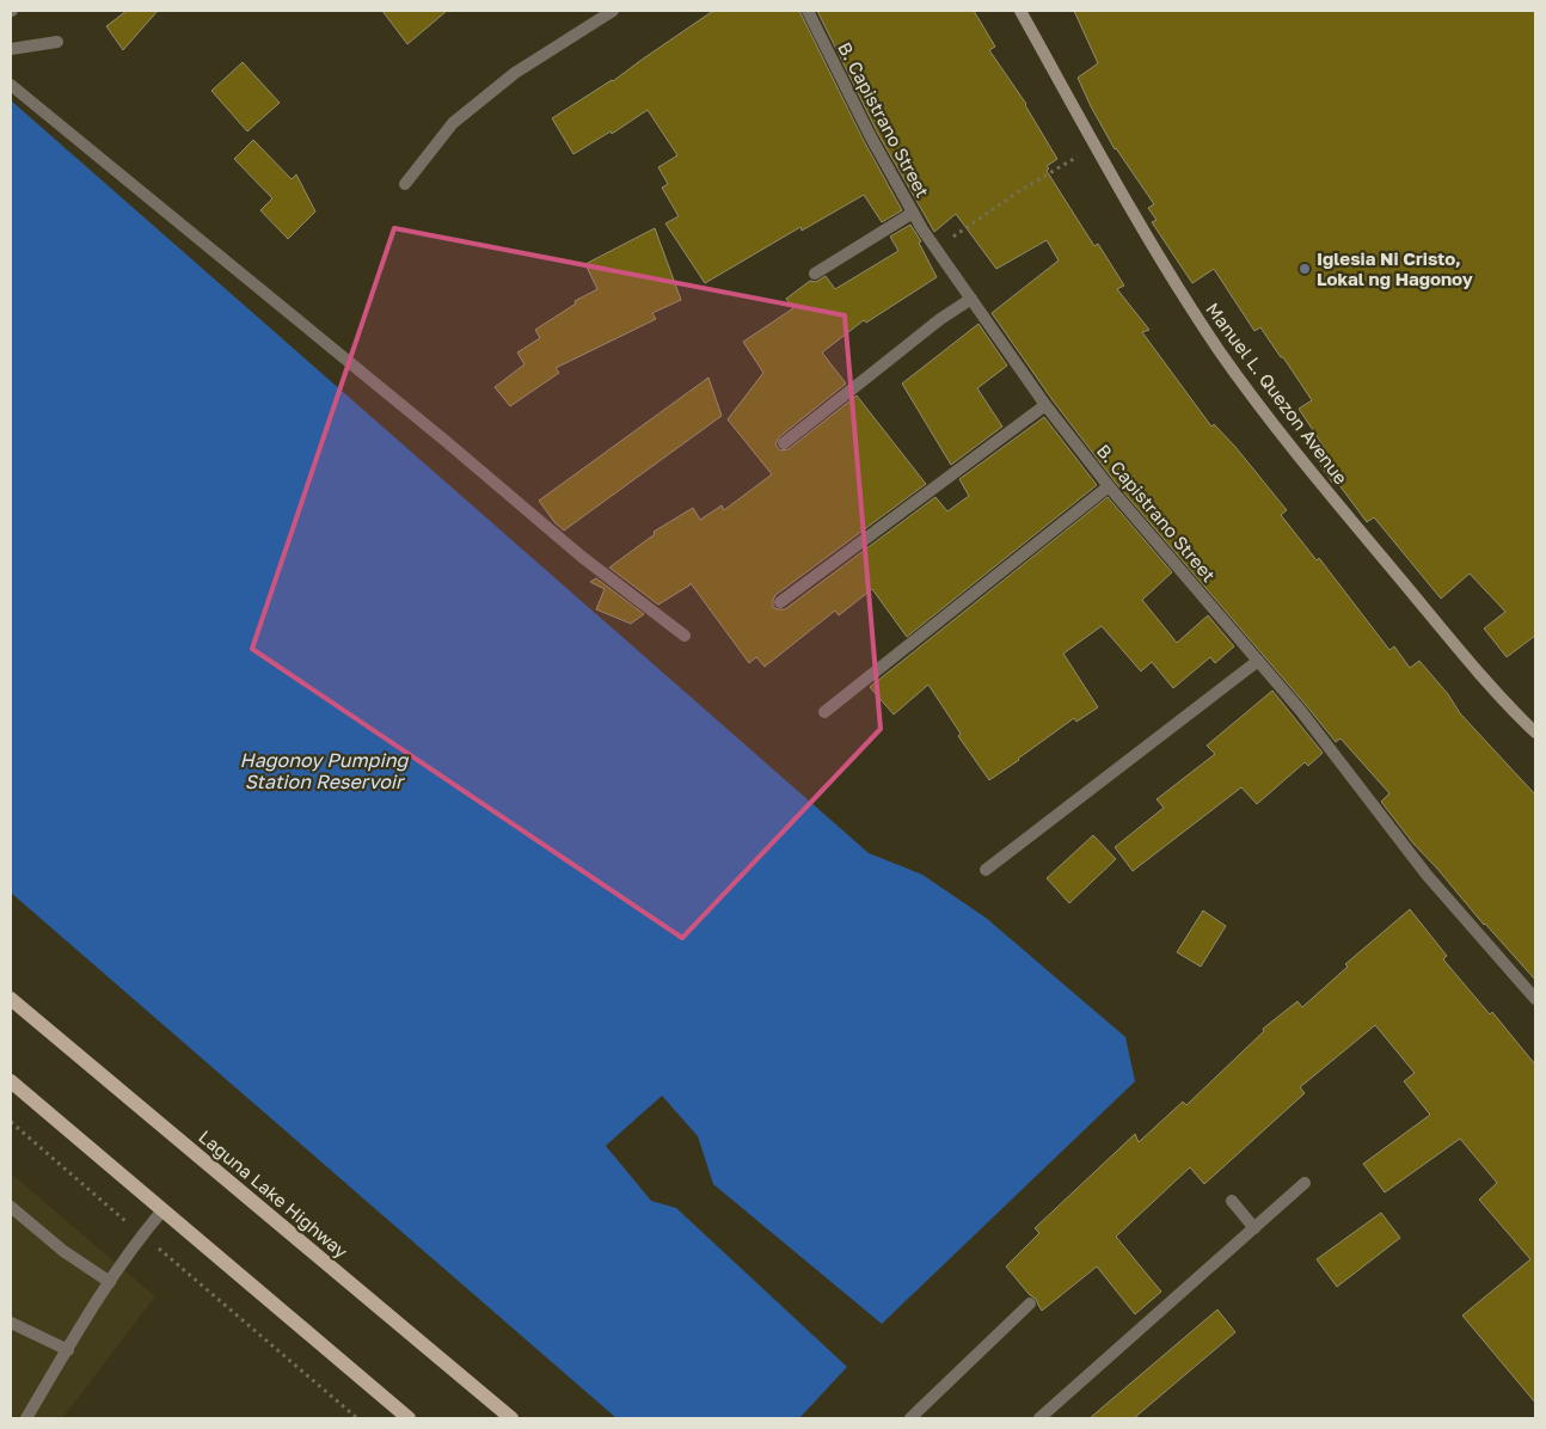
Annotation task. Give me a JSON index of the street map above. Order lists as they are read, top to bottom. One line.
{"streets":{"main road":["Manuel L. Quezon Avenue","Laguna Lake Highway"],"street":["B. Capistrano Street"]},"water":["Hagonoy Pumping Station Reservoir"],"places":["Iglesia Ni Cristo, Lokal ng Hagonoy"]}
